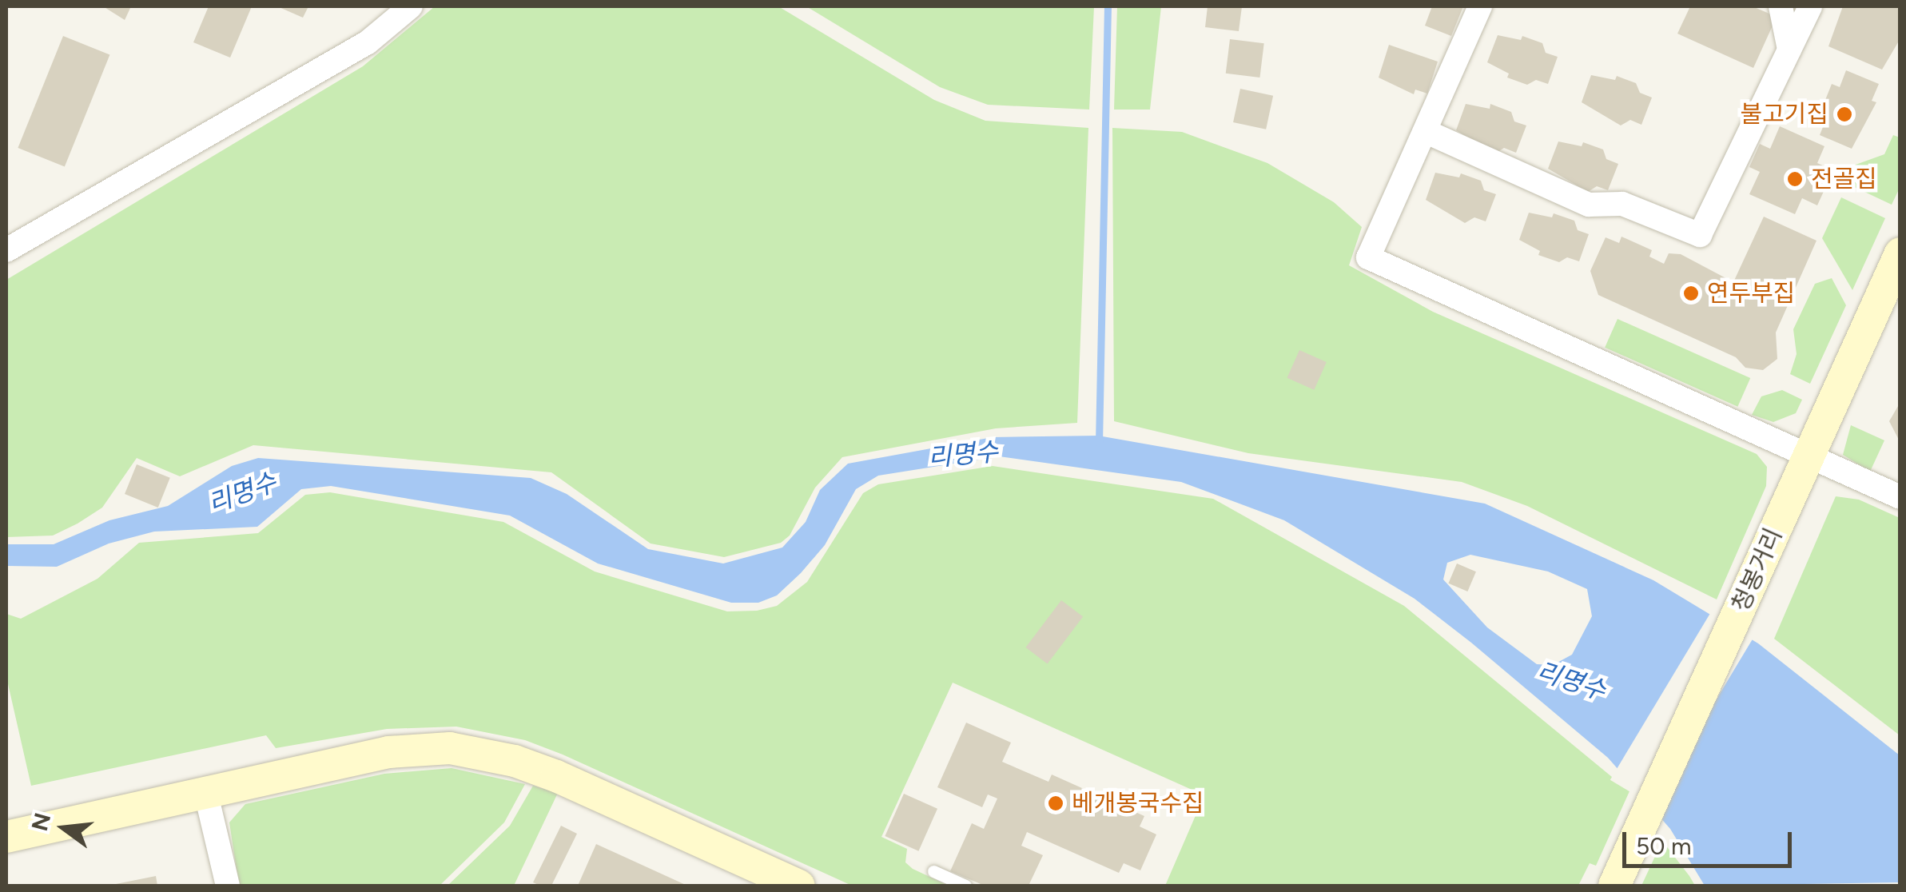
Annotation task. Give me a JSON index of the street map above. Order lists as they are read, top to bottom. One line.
{"streets":{"street":["청봉거리"]},"water":["리명수"],"places":["불고기집","전골집","연두부집","베개봉국수집"],"scale_bar":"50 m","north":"left"}
